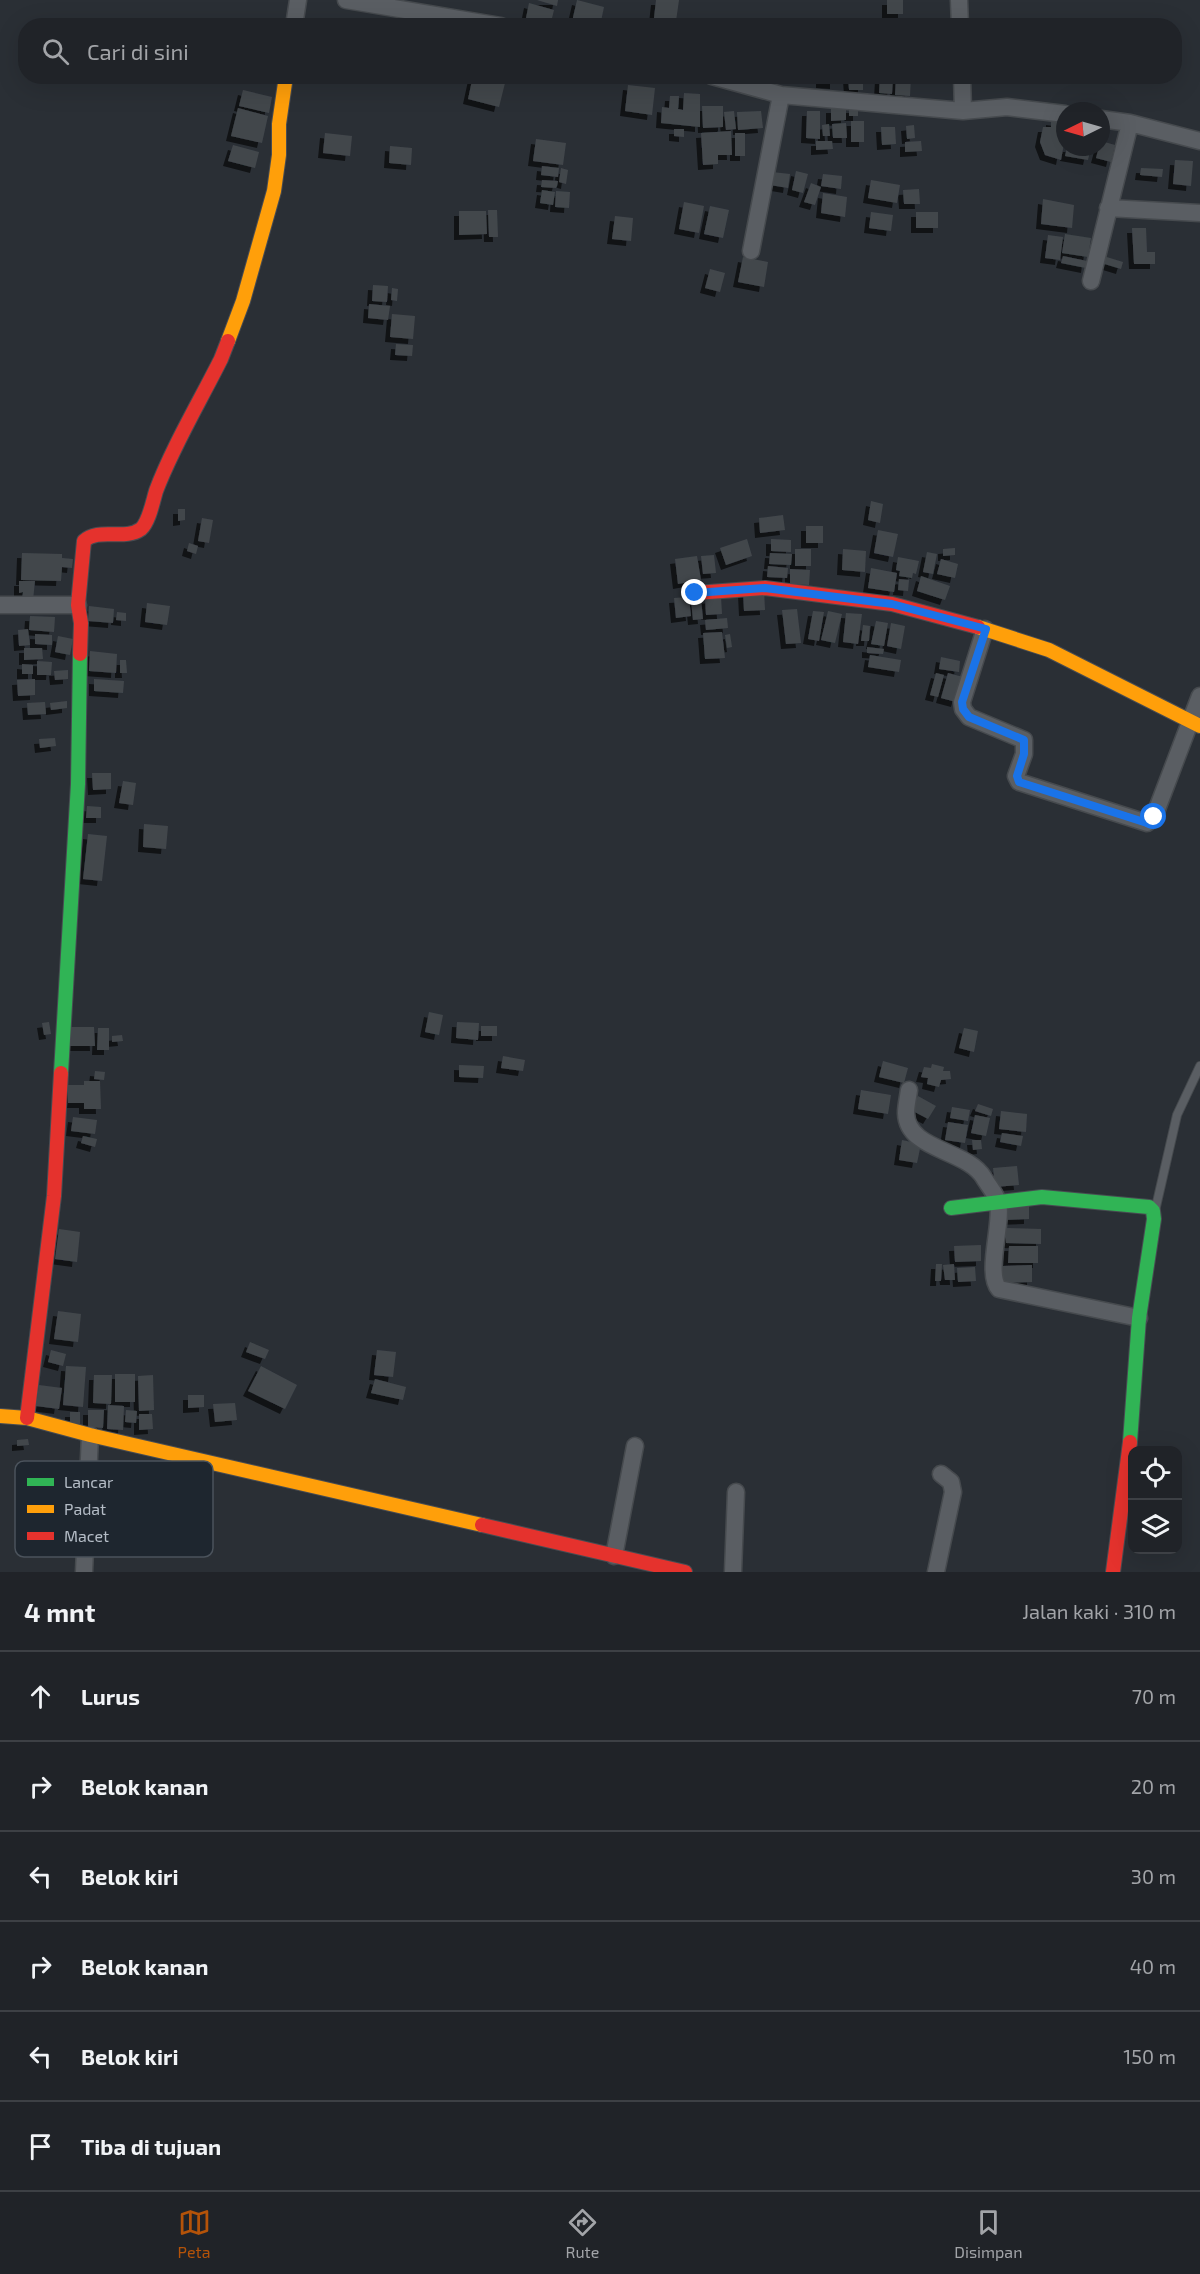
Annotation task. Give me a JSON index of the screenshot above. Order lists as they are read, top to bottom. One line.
{"legend":["Lancar","Padat","Macet"],"north":"left","page":{"search":"Cari di sini","heading":["4 mnt","Jalan kaki · 310 m"],"list":[["Lurus","70 m"],["Belok kanan","20 m"],["Belok kiri","30 m"],["Belok kanan","40 m"],["Belok kiri","150 m"],"Tiba di tujuan"],"nav":["Peta","Rute","Disimpan"]}}
